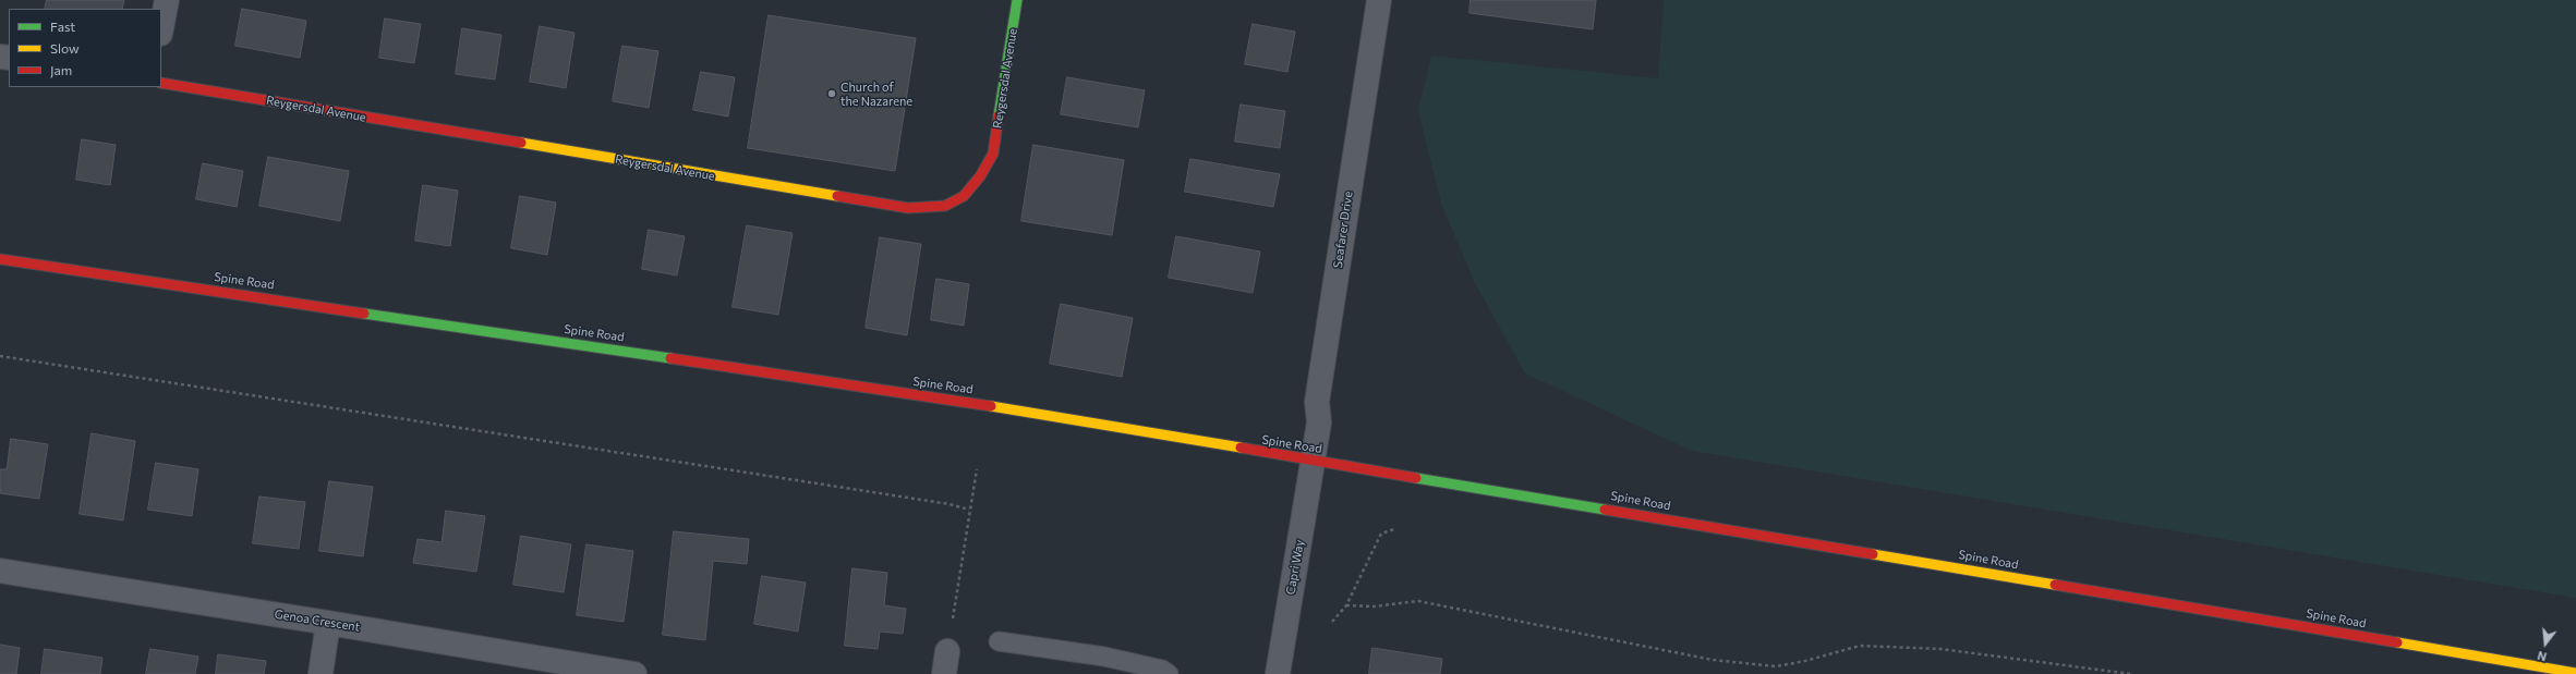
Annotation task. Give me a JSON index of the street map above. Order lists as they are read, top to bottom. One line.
{"streets":{"main road":["Reygersdal Avenue","Spine Road"],"street":["Seafarer Drive","Capri Way","Genoa Crescent"]},"crossings":[["Seafarer Drive","Spine Road"],["Seafarer Drive","Capri Way"],["Spine Road","Capri Way"]],"places":["Church of the Nazarene"],"legend":["Fast","Slow","Jam"],"north":"bottom"}
